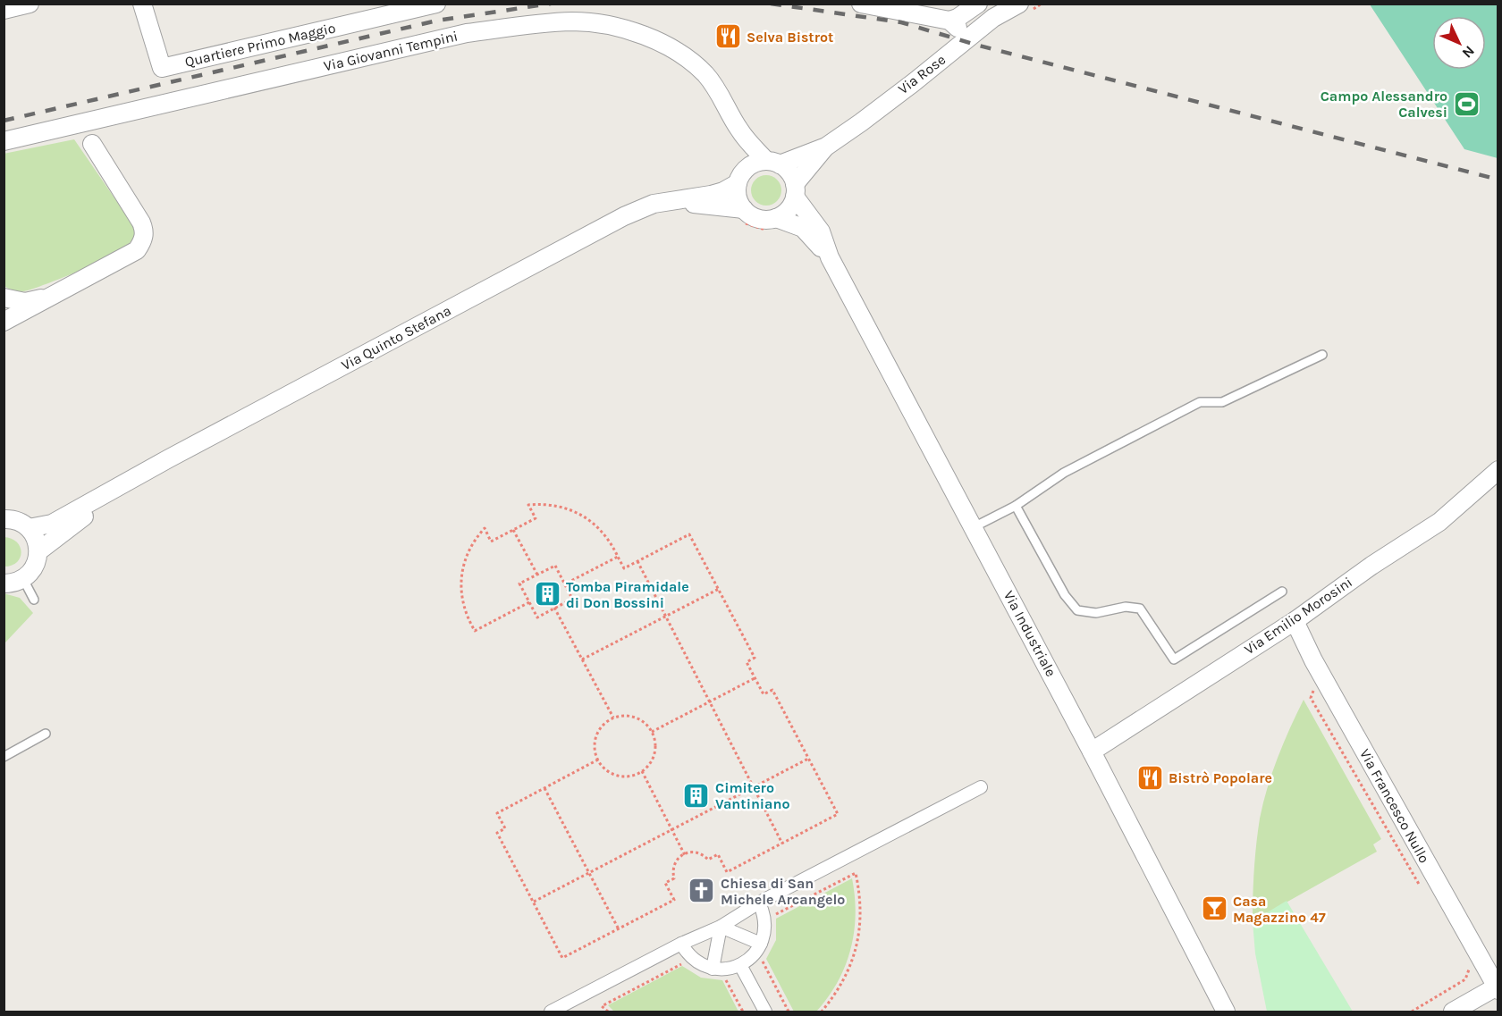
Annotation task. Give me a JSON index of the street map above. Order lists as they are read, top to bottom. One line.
{"streets":{"street":["Quartiere Primo Maggio","Via Giovanni Tempini","Via Rose","Via Quinto Stefana","Via Emilio Morosini","Via Industriale","Via Francesco Nullo"]},"crossings":[["Via Giovanni Tempini","Via Rose"],["Via Giovanni Tempini","Via Quinto Stefana"],["Via Giovanni Tempini","Via Industriale"],["Via Rose","Via Quinto Stefana"],["Via Rose","Via Industriale"],["Via Quinto Stefana","Via Industriale"],["Via Emilio Morosini","Via Industriale"],["Via Emilio Morosini","Via Francesco Nullo"]],"places":{"restaurant":["Selva Bistrot","Bistrò Popolare"],"sports":["Campo Alessandro Calvesi"],"building":["Tomba Piramidale di Don Bossini","Cimitero Vantiniano"],"church":["Chiesa di San Michele Arcangelo"],"bar":["Casa Magazzino 47"]},"north":"bottom right"}
